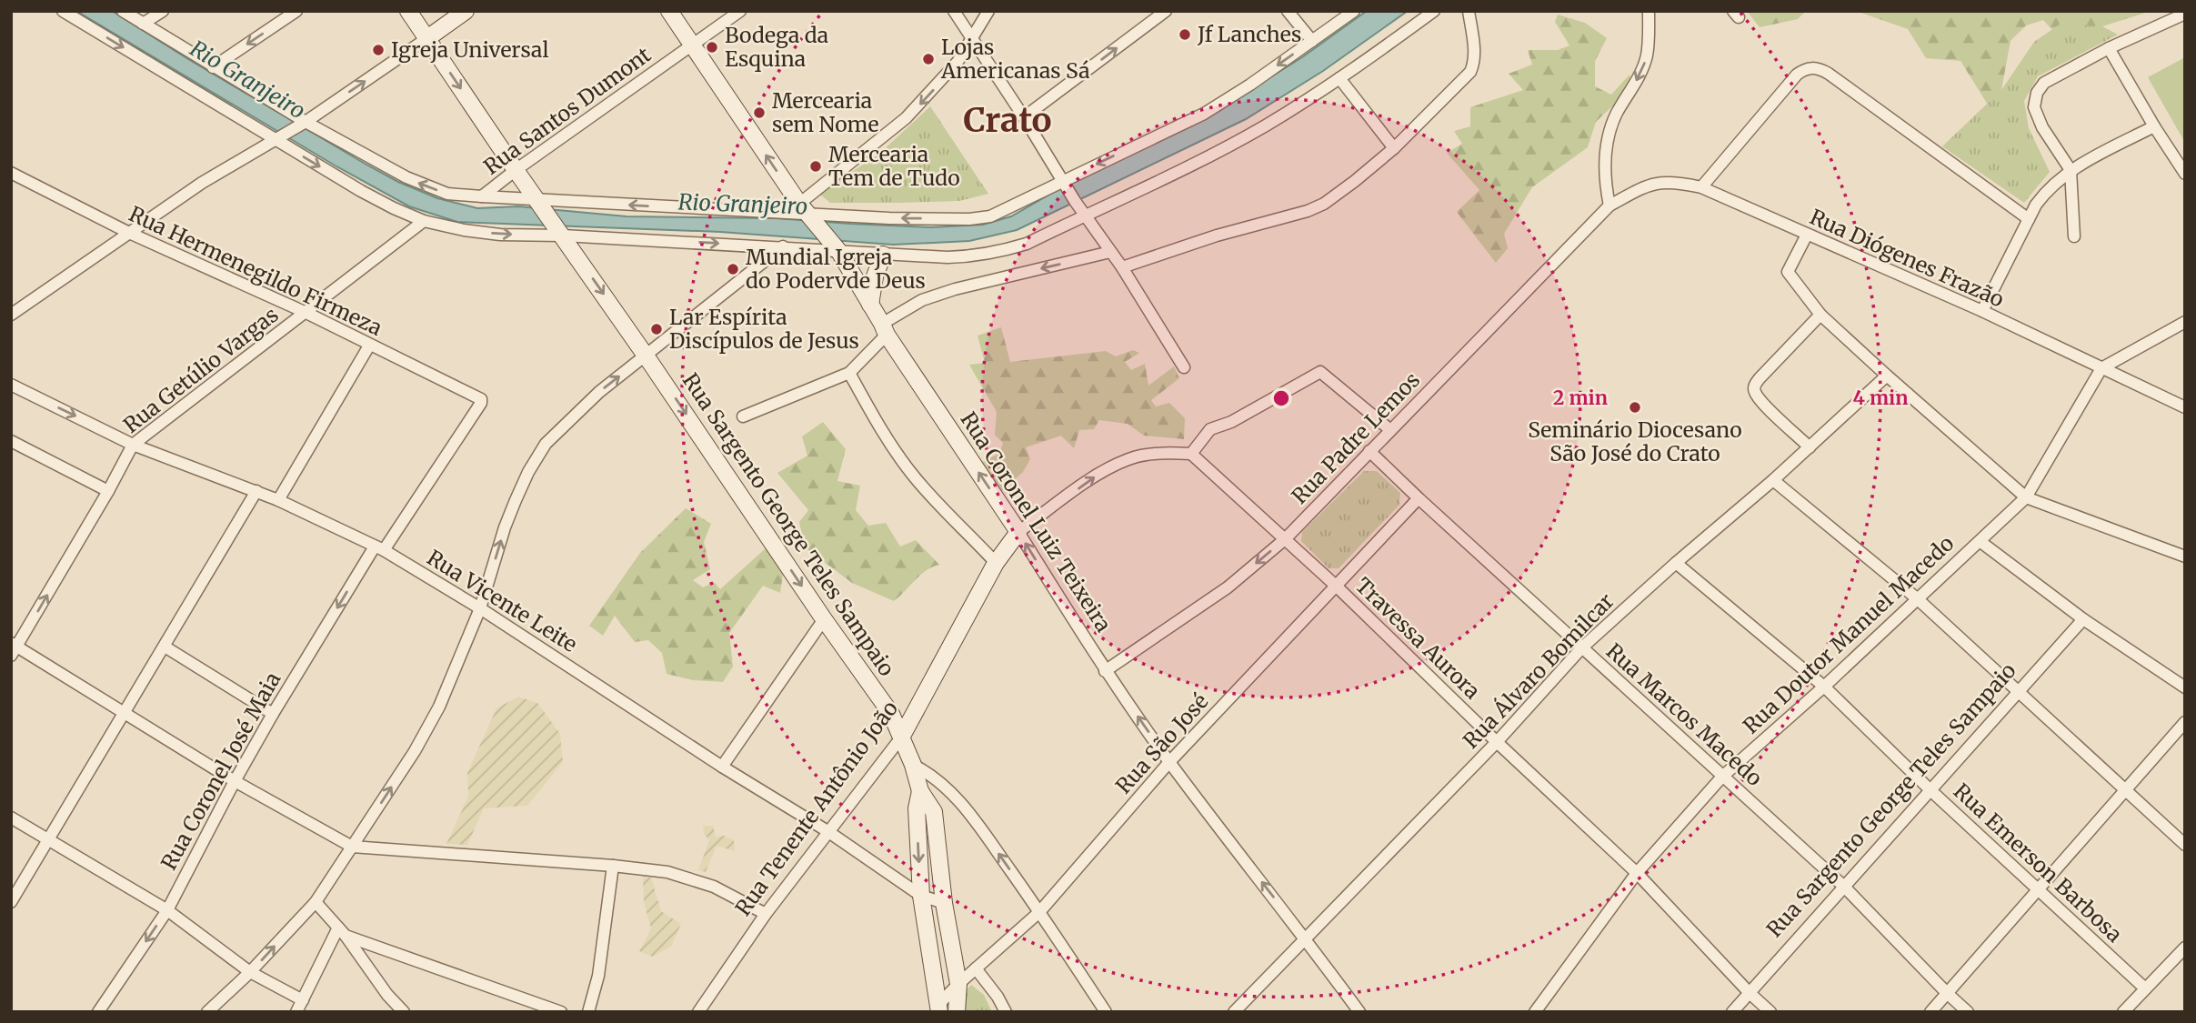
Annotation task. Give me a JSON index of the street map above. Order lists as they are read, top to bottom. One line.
{"streets":{"main road":["Rua Coronel Luiz Teixeira","Rua Sargento George Teles Sampaio","Rua Tenente Antônio João"],"street":["Rua Santos Dumont","Rua Diógenes Frazão","Rua Hermenegildo Firmeza","Rua Getúlio Vargas","Rua Padre Lemos","Rua Vicente Leite","Rua Doutor Manuel Macedo","Travessa Aurora","Rua Álvaro Bomilcar","Rua Marcos Macedo","Rua São José","Rua Coronel José Maia","Rua Emerson Barbosa"]},"crossings":[["Rua Santos Dumont","Rua Coronel Luiz Teixeira"],["Rua Santos Dumont","Rua Sargento George Teles Sampaio"],["Rua Diógenes Frazão","Rua Padre Lemos"],["Rua Diógenes Frazão","Rua Doutor Manuel Macedo"],["Rua Hermenegildo Firmeza","Rua Getúlio Vargas"],["Rua Hermenegildo Firmeza","Rua Coronel José Maia"],["Rua Getúlio Vargas","Rua Vicente Leite"],["Rua Padre Lemos","Rua Coronel Luiz Teixeira"],["Rua Padre Lemos","Travessa Aurora"],["Rua Padre Lemos","Rua Marcos Macedo"],["Rua Coronel Luiz Teixeira","Rua Álvaro Bomilcar"],["Rua Coronel Luiz Teixeira","Rua São José"],["Rua Coronel Luiz Teixeira","Rua Tenente Antônio João"],["Rua Sargento George Teles Sampaio","Travessa Aurora"],["Rua Sargento George Teles Sampaio","Rua Marcos Macedo"],["Rua Sargento George Teles Sampaio","Rua Tenente Antônio João"],["Rua Sargento George Teles Sampaio","Rua Emerson Barbosa"],["Rua Vicente Leite","Rua Coronel José Maia"],["Rua Vicente Leite","Rua Tenente Antônio João"],["Rua Doutor Manuel Macedo","Travessa Aurora"],["Rua Doutor Manuel Macedo","Rua Marcos Macedo"],["Rua Doutor Manuel Macedo","Rua Emerson Barbosa"],["Travessa Aurora","Rua Álvaro Bomilcar"],["Travessa Aurora","Rua São José"],["Travessa Aurora","Rua Tenente Antônio João"],["Rua Álvaro Bomilcar","Rua Marcos Macedo"],["Rua Álvaro Bomilcar","Rua Emerson Barbosa"],["Rua Marcos Macedo","Rua São José"]],"one_way":["Rua Coronel Luiz Teixeira","Rua Sargento George Teles Sampaio","Rua Coronel José Maia"],"districts":["Crato"],"water":["Rio Granjeiro"],"places":["Jf Lanches","Bodega da Esquina","Igreja Universal","Lojas Americanas Sá","Mercearia sem Nome","Mercearia Tem de Tudo","Mundial Igreja do Podervde Deus","Lar Espírita Discípulos de Jesus","Seminário Diocesano São José do Crato"],"rings":["2 min","4 min"]}
